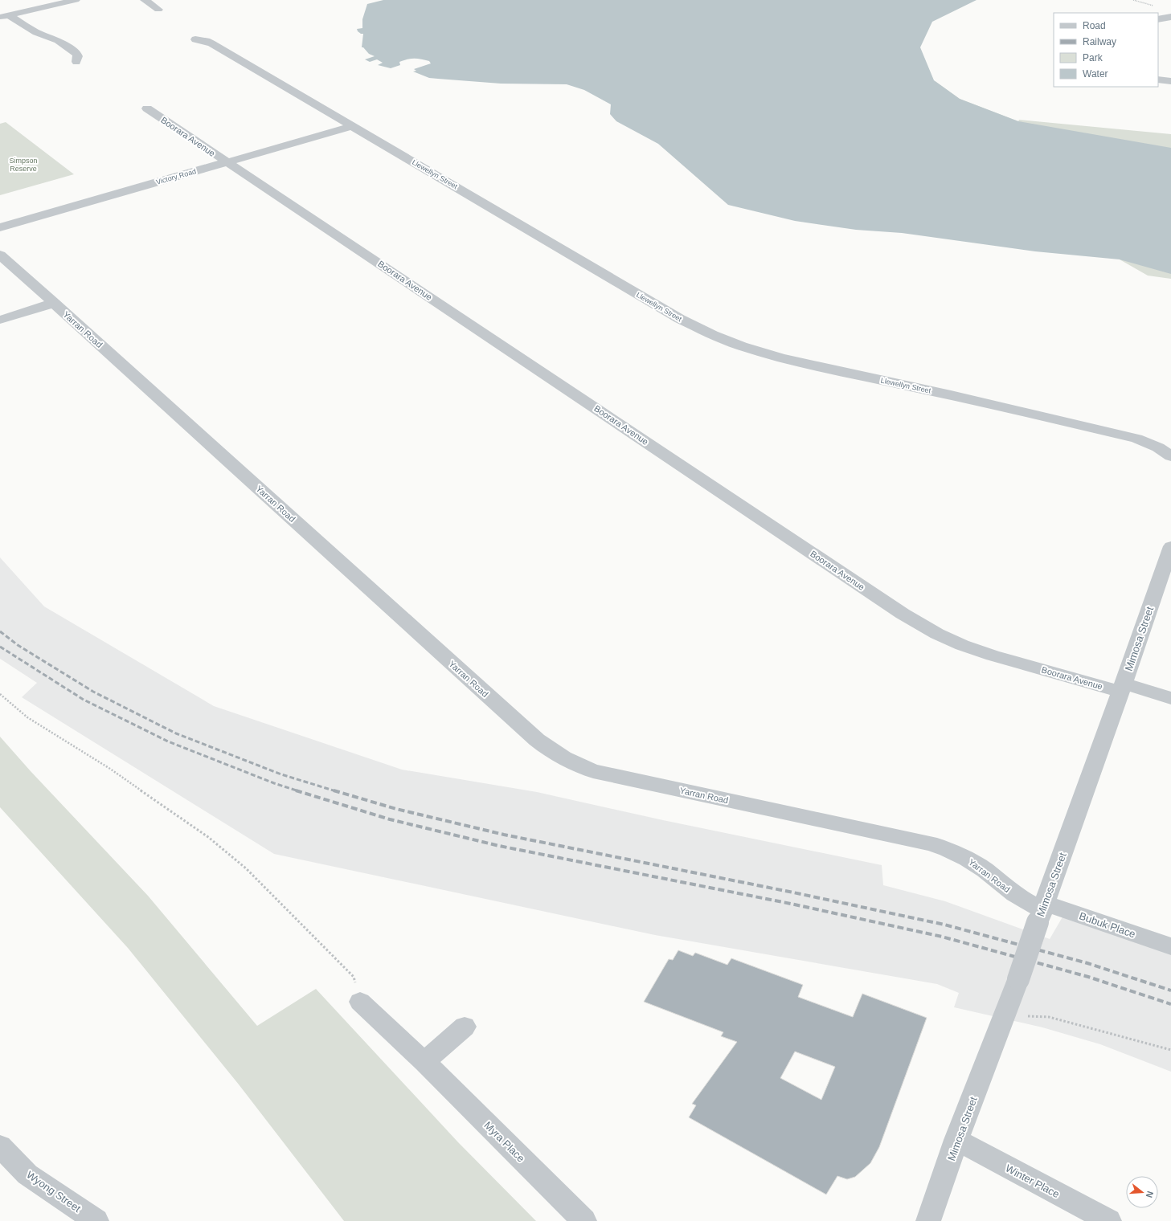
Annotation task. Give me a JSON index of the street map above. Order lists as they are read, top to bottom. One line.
{"streets":{"street":["Boorara Avenue","Llewellyn Street","Victory Road","Yarran Road","Mimosa Street","Bubuk Place","Myra Place","Winter Place","Wyong Street"]},"crossings":[["Boorara Avenue","Victory Road"],["Boorara Avenue","Mimosa Street"],["Llewellyn Street","Victory Road"],["Yarran Road","Mimosa Street"],["Yarran Road","Bubuk Place"],["Mimosa Street","Bubuk Place"],["Mimosa Street","Winter Place"]],"parks":["Simpson Reserve"],"legend":["Road","Railway","Park","Water"],"north":"right"}
